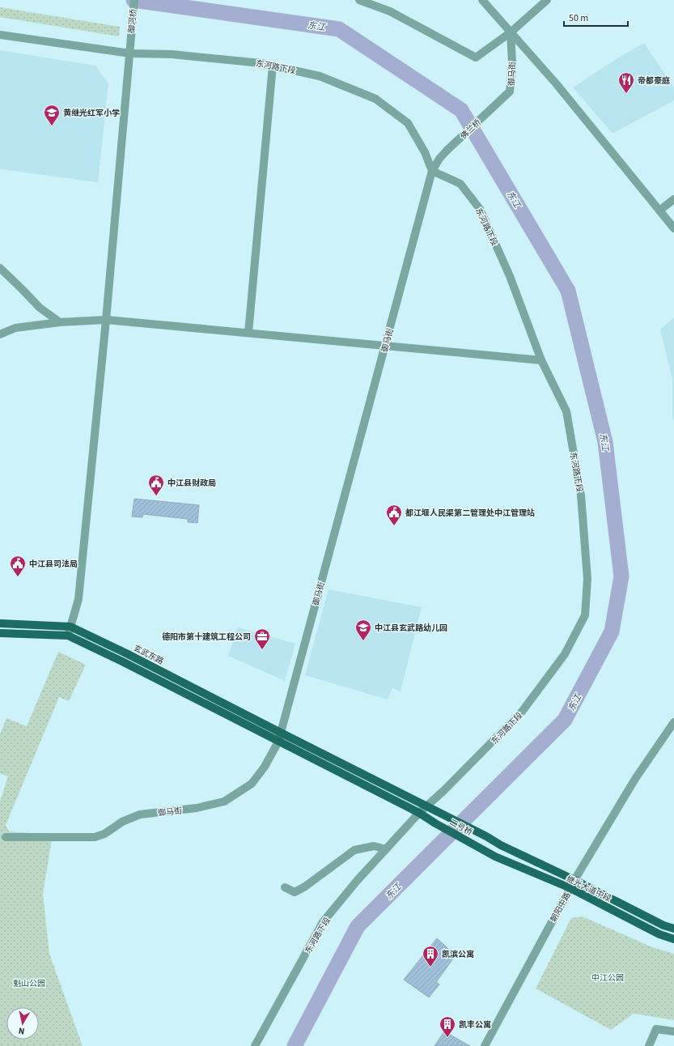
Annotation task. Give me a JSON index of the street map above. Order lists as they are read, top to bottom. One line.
{"streets":{"main road":["玄武东路","二号桥","继光大道中段"],"street":["御河桥","东河路下段","御马街","佛兰桥","朝阳中路"]},"crossings":[["御河桥","东河路下段"],["御河桥","玄武东路"],["东河路下段","御马街"],["东河路下段","玄武东路"],["东河路下段","二号桥"],["御马街","佛兰桥"],["御马街","玄武东路"],["御马街","二号桥"],["玄武东路","二号桥"],["二号桥","继光大道中段"],["继光大道中段","朝阳中路"]],"water":["东江"],"parks":["中江公园","魁山公园"],"places":{"restaurant":["帝都豪庭"],"school or university":["黄继光红军小学","中江县玄武路幼儿园"],"public building":["中江县财政局","都江堰人民渠第二管理处中江管理站","中江县司法局"],"office":["德阳市第十建筑工程公司"],"building":["凯滨公寓","凯丰公寓"]},"scale_bar":"50 m","north":"bottom"}
